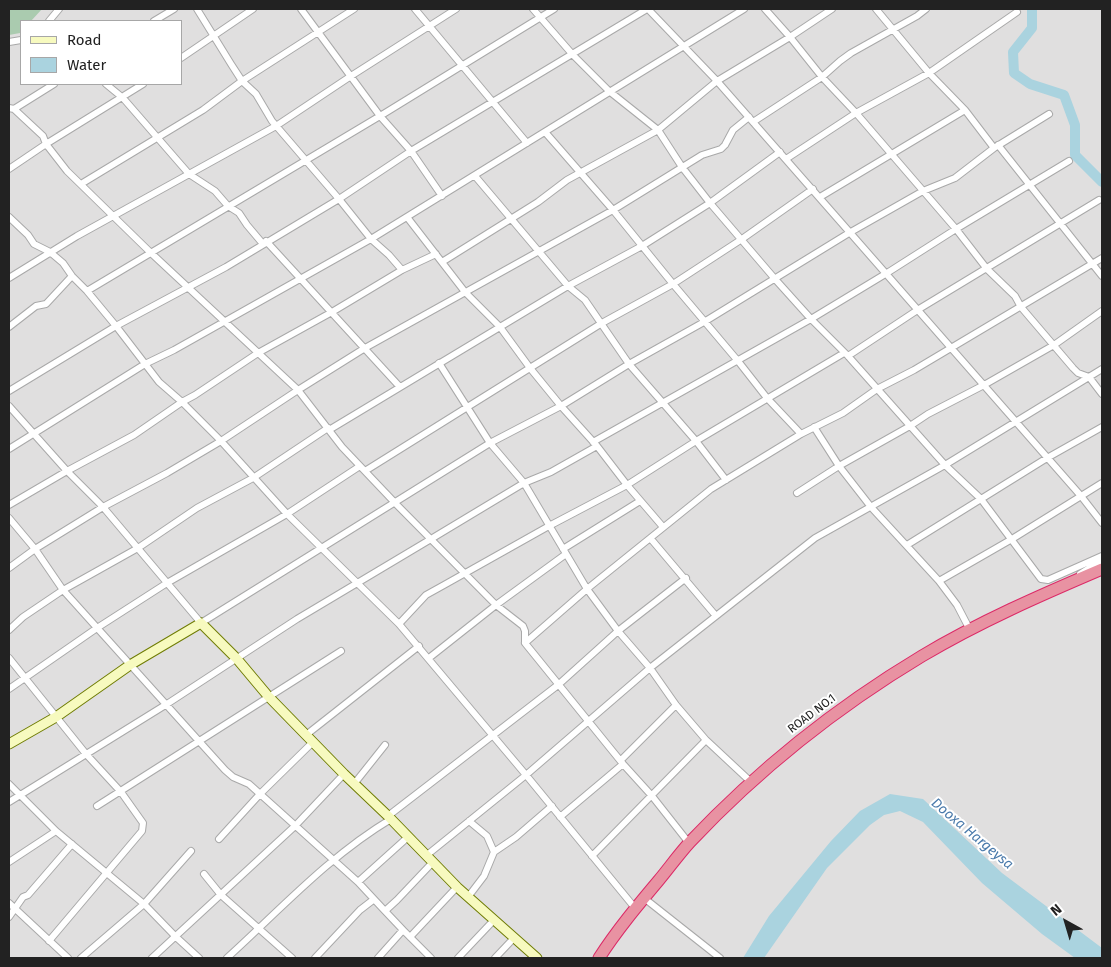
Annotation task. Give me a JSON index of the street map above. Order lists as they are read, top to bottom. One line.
{"streets":{"highway":["ROAD NO.1"]},"water":["Dooxa Hargeysa"],"legend":["Road","Water"],"north":"top left"}
